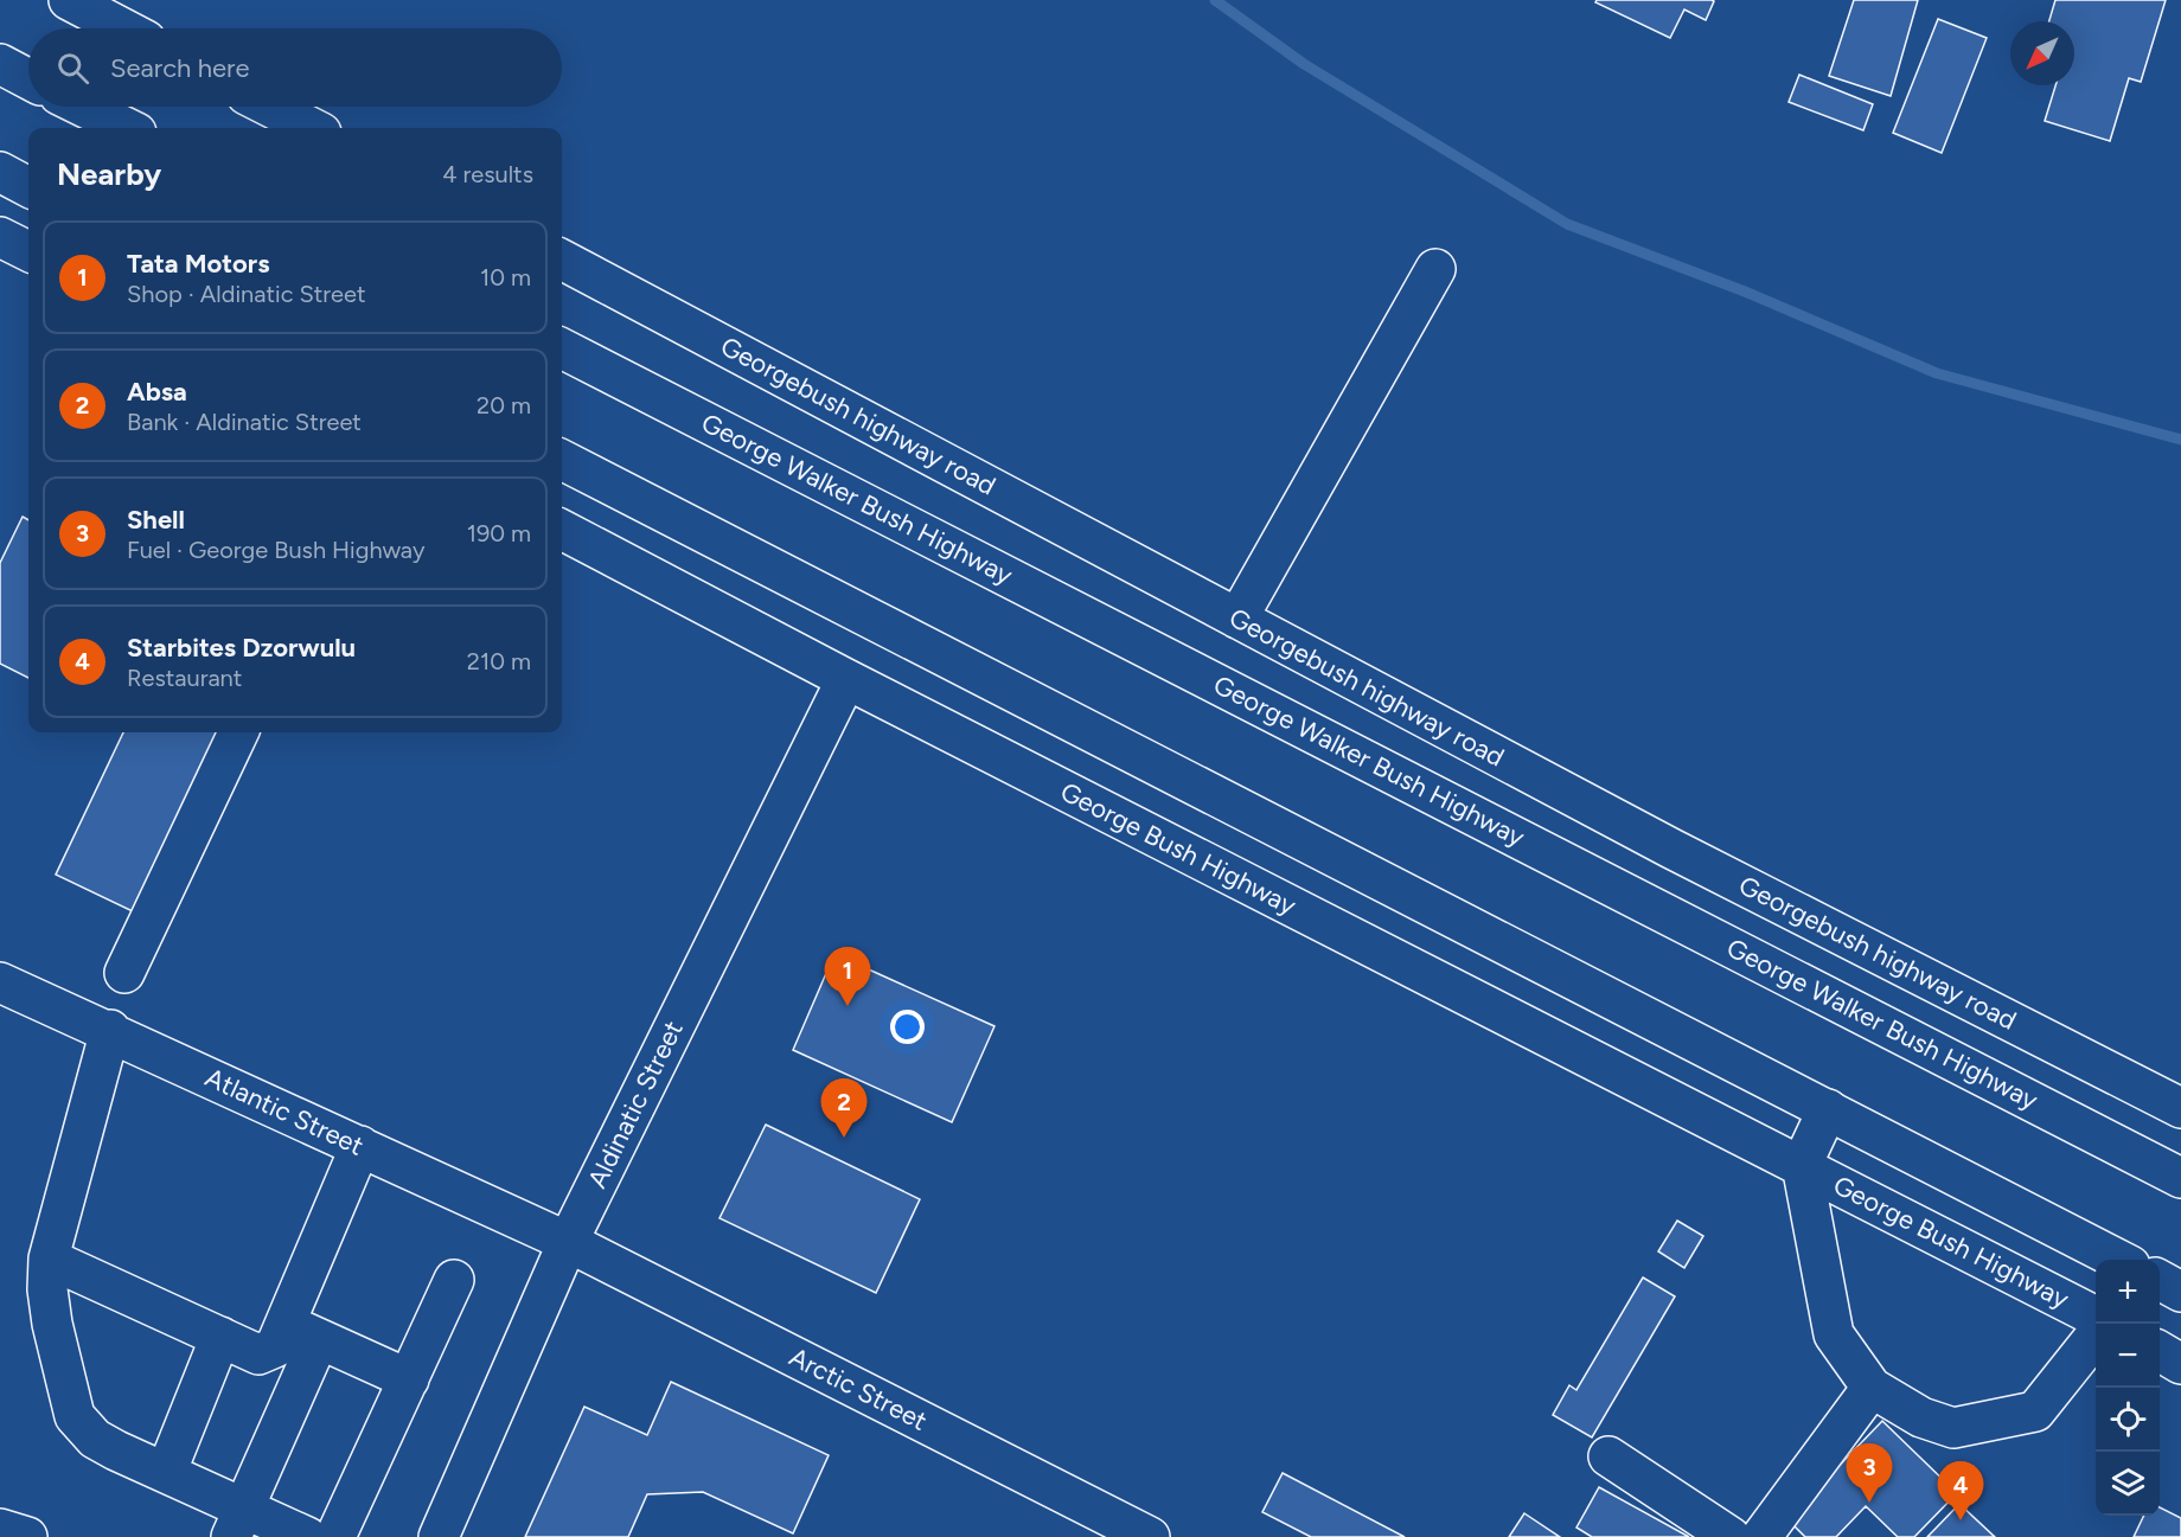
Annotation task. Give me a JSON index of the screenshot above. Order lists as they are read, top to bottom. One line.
{"streets":{"main road":["Georgebush highway road","George Walker Bush Highway","George Bush Highway","Aldinatic Street","Atlantic Street","Arctic Street"]},"crossings":[["George Bush Highway","Aldinatic Street"],["Aldinatic Street","Atlantic Street"],["Aldinatic Street","Arctic Street"],["Atlantic Street","Arctic Street"]],"north":"bottom left","page":{"search":"Search here","heading":["Nearby","4 results"],"list":[{"mark":"1","name":"Tata Motors","note":"Shop · Aldinatic Street","value":"10 m"},{"mark":"2","name":"Absa","note":"Bank · Aldinatic Street","value":"20 m"},{"mark":"3","name":"Shell","note":"Fuel · George Bush Highway","value":"190 m"},{"mark":"4","name":"Starbites Dzorwulu","note":"Restaurant","value":"210 m"}],"pins":["1","2","3","4"],"map_buttons":["+","−"]}}
